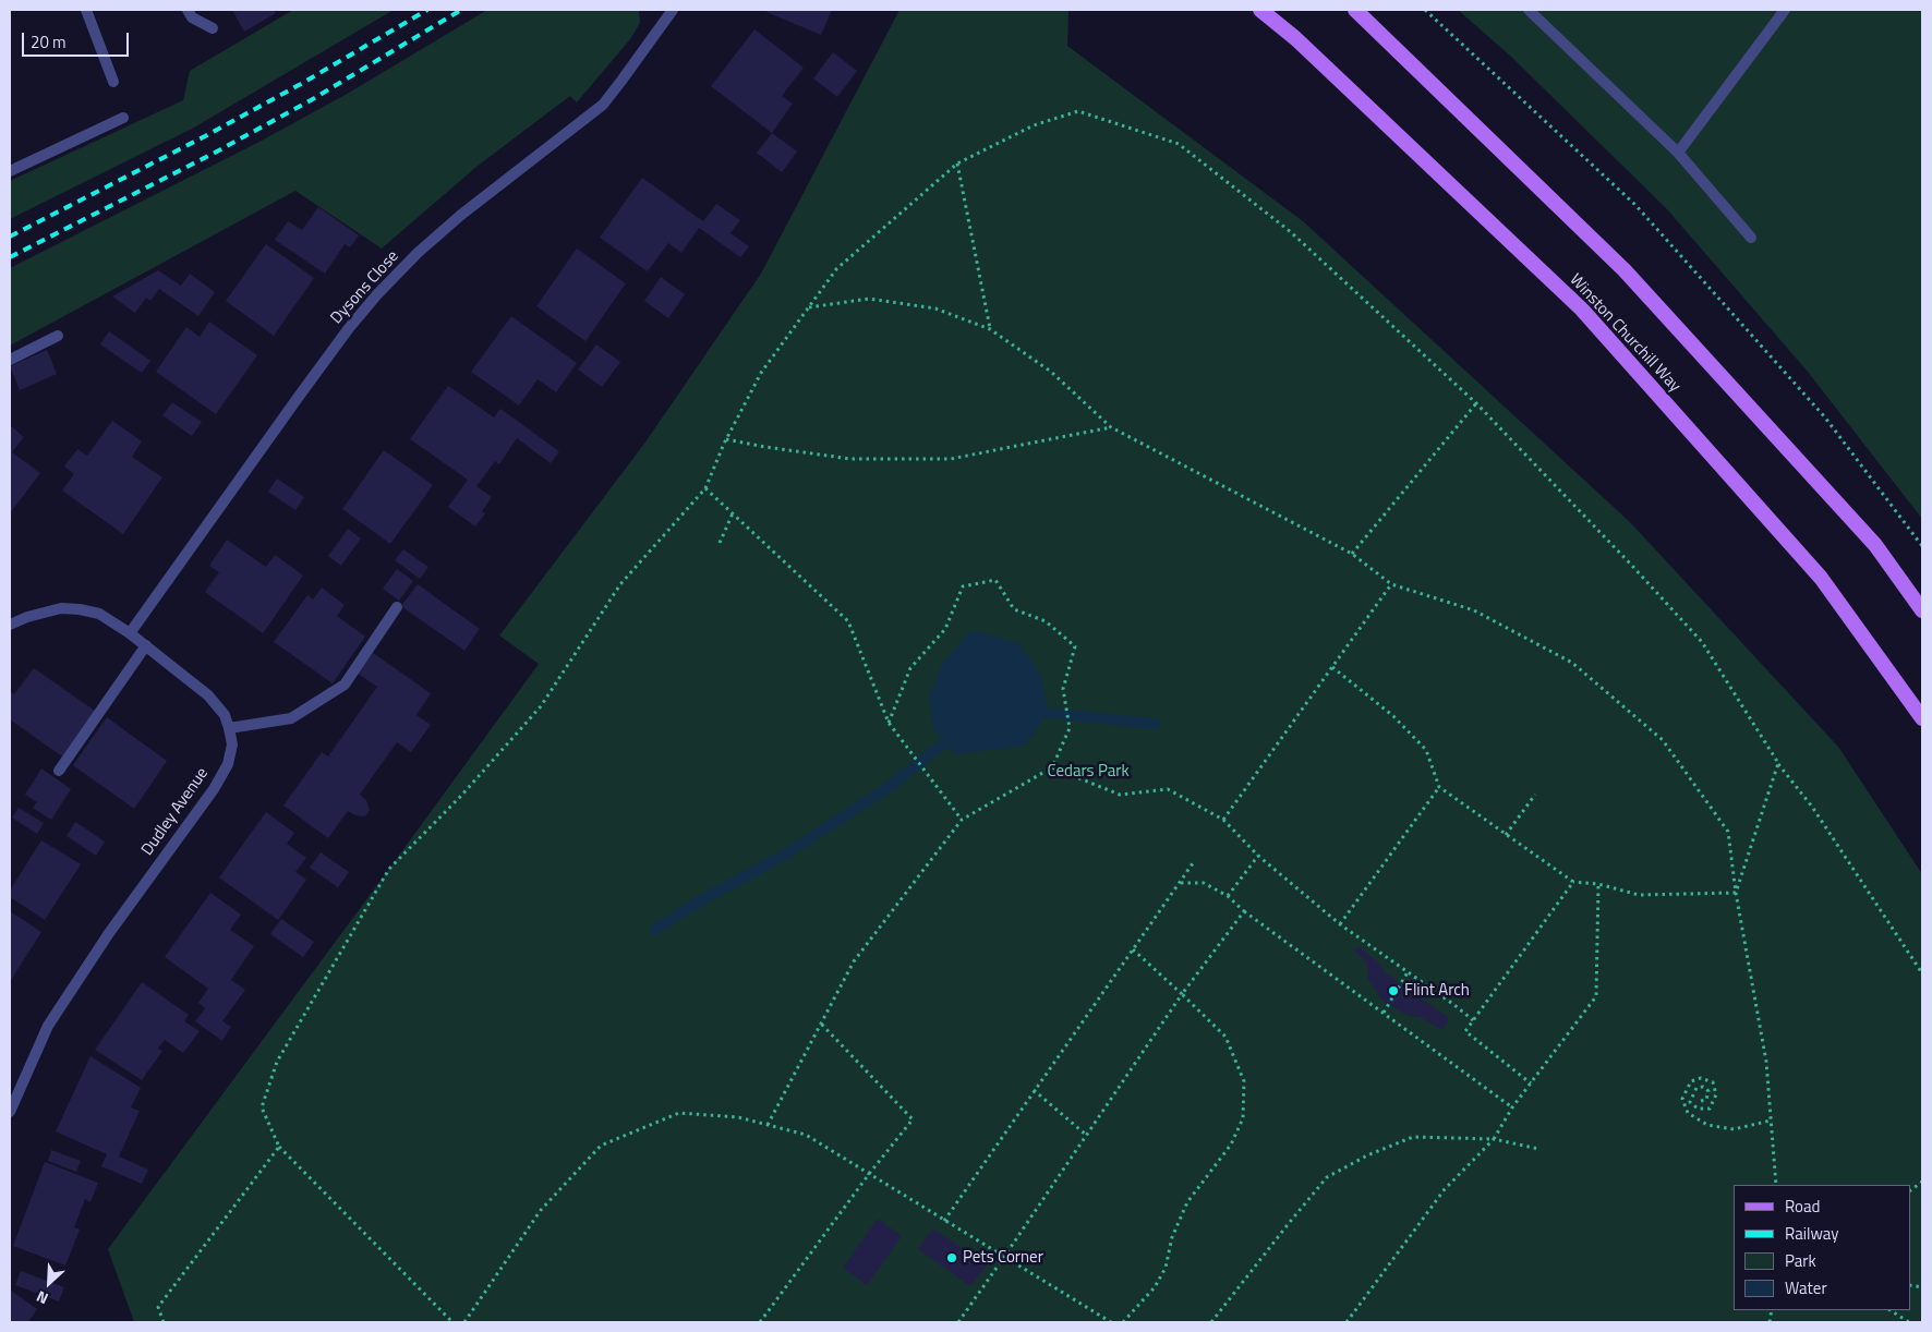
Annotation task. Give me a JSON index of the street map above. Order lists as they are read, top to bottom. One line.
{"streets":{"main road":["Winston Churchill Way"],"street":["Dysons Close","Dudley Avenue"]},"crossings":[["Dysons Close","Dudley Avenue"]],"parks":["Cedars Park"],"places":["Flint Arch","Pets Corner"],"legend":["Road","Railway","Park","Water"],"scale_bar":"20 m","north":"bottom left"}
